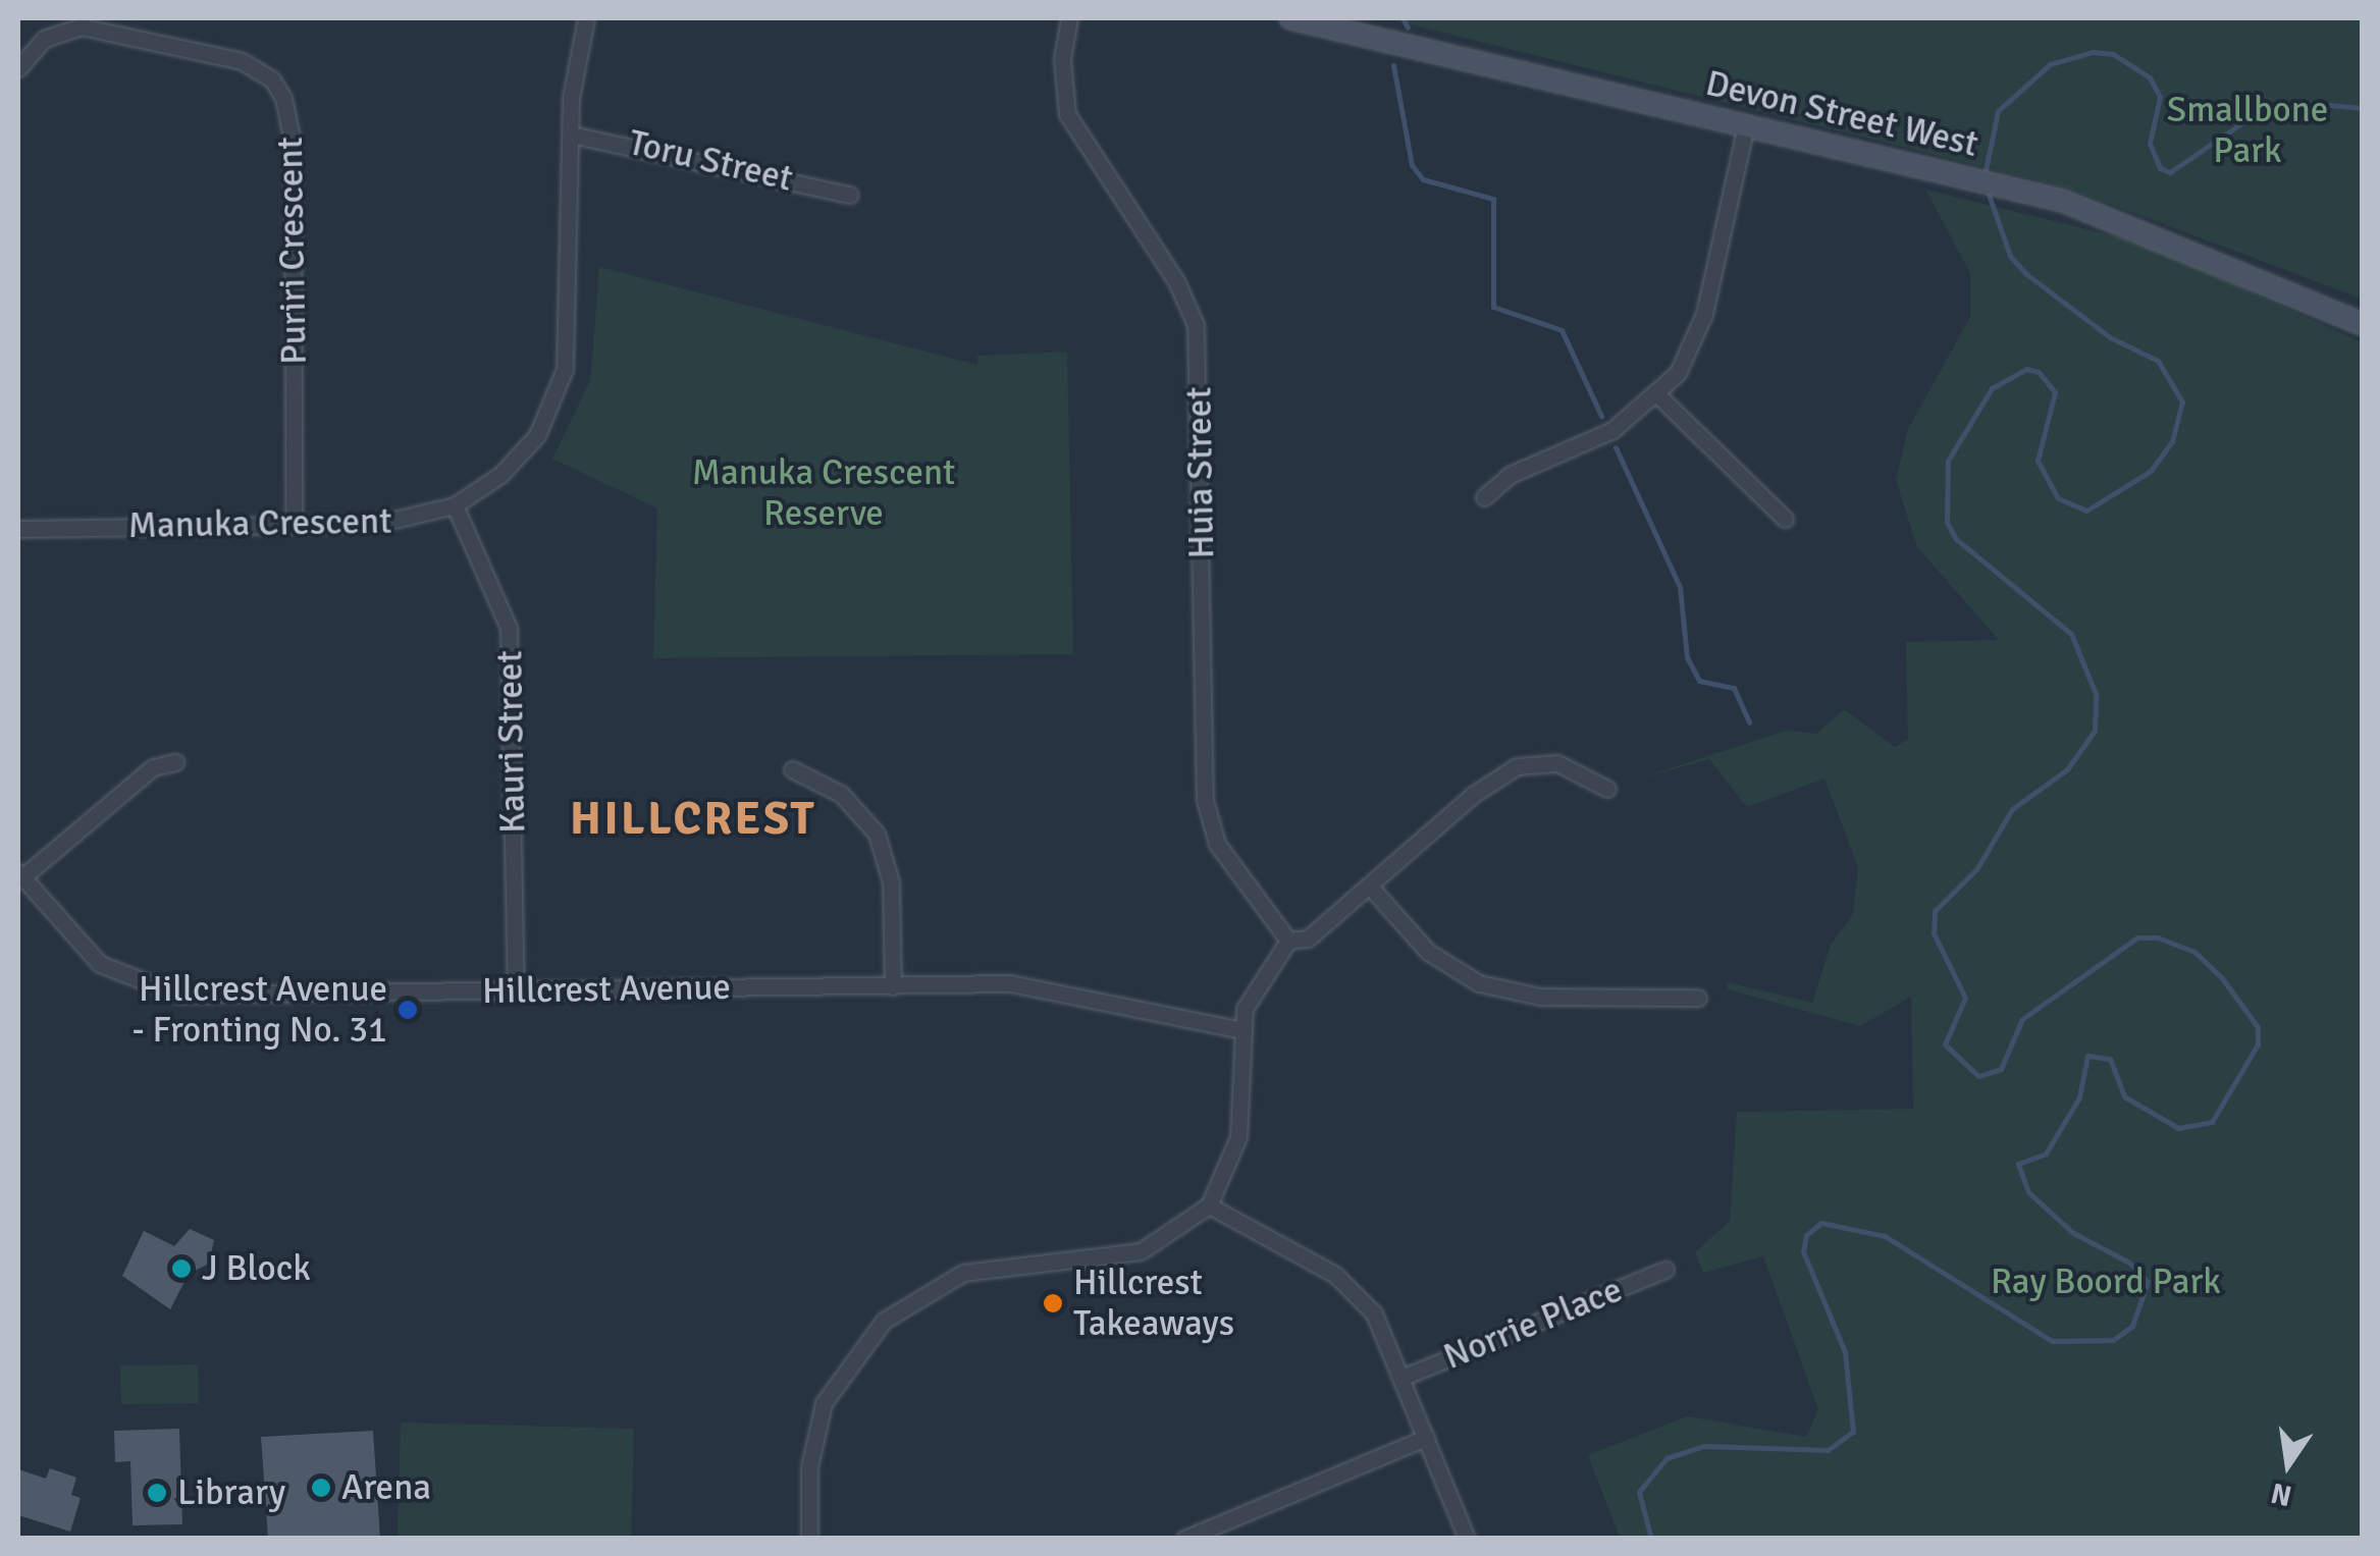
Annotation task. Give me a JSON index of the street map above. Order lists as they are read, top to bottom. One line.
{"streets":{"main road":["Devon Street West"],"street":["Toru Street","Puriri Crescent","Huia Street","Manuka Crescent","Kauri Street","Hillcrest Avenue","Norrie Place"]},"crossings":[["Toru Street","Manuka Crescent"],["Puriri Crescent","Manuka Crescent"],["Manuka Crescent","Kauri Street"],["Kauri Street","Hillcrest Avenue"]],"districts":["HILLCREST"],"parks":["Smallbone Park","Manuka Crescent Reserve","Ray Boord Park"],"places":["Hillcrest Avenue - Fronting No. 31","J Block","Hillcrest Takeaways","Arena","Library"],"north":"bottom"}
